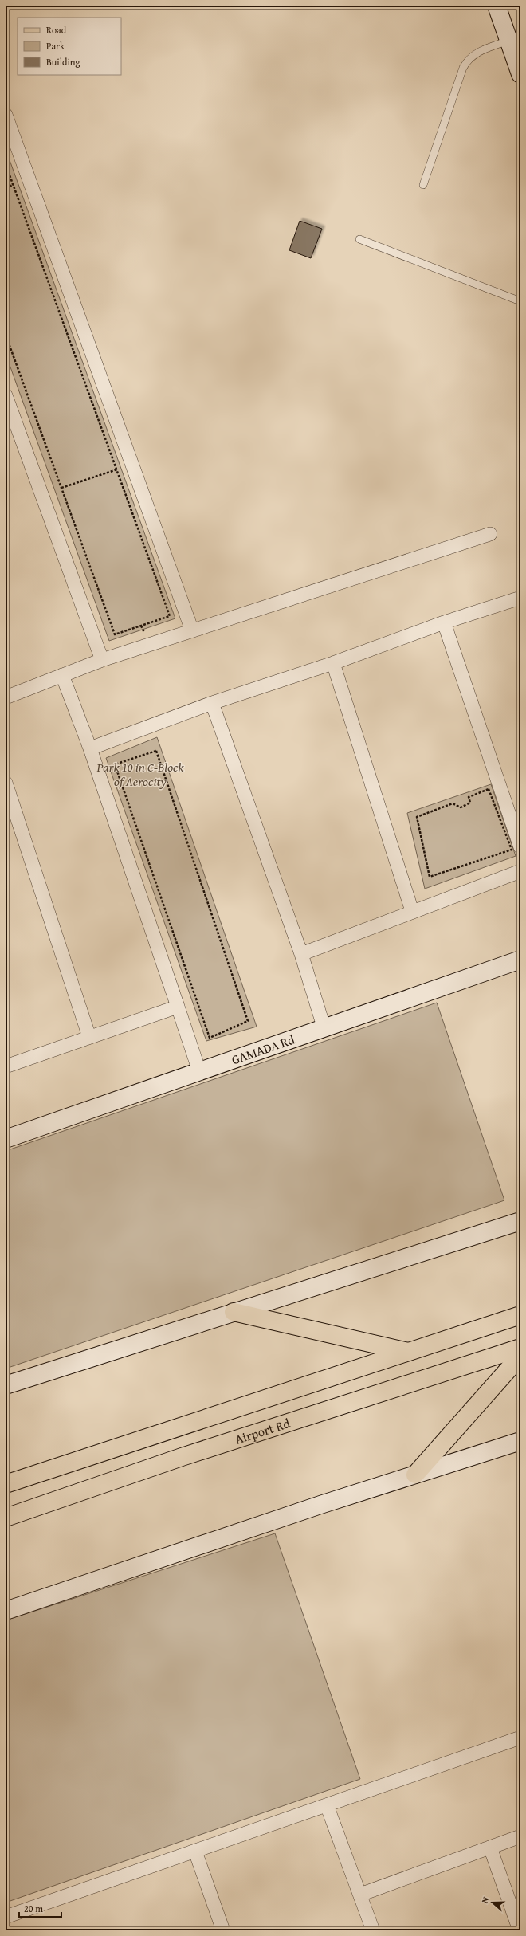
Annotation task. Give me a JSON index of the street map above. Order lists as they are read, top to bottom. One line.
{"streets":{"main road":["Airport Rd"],"street":["GAMADA Rd"]},"parks":["Park 10 in C-Block of Aerocity"],"legend":["Road","Park","Building"],"scale_bar":"20 m","north":"left"}
